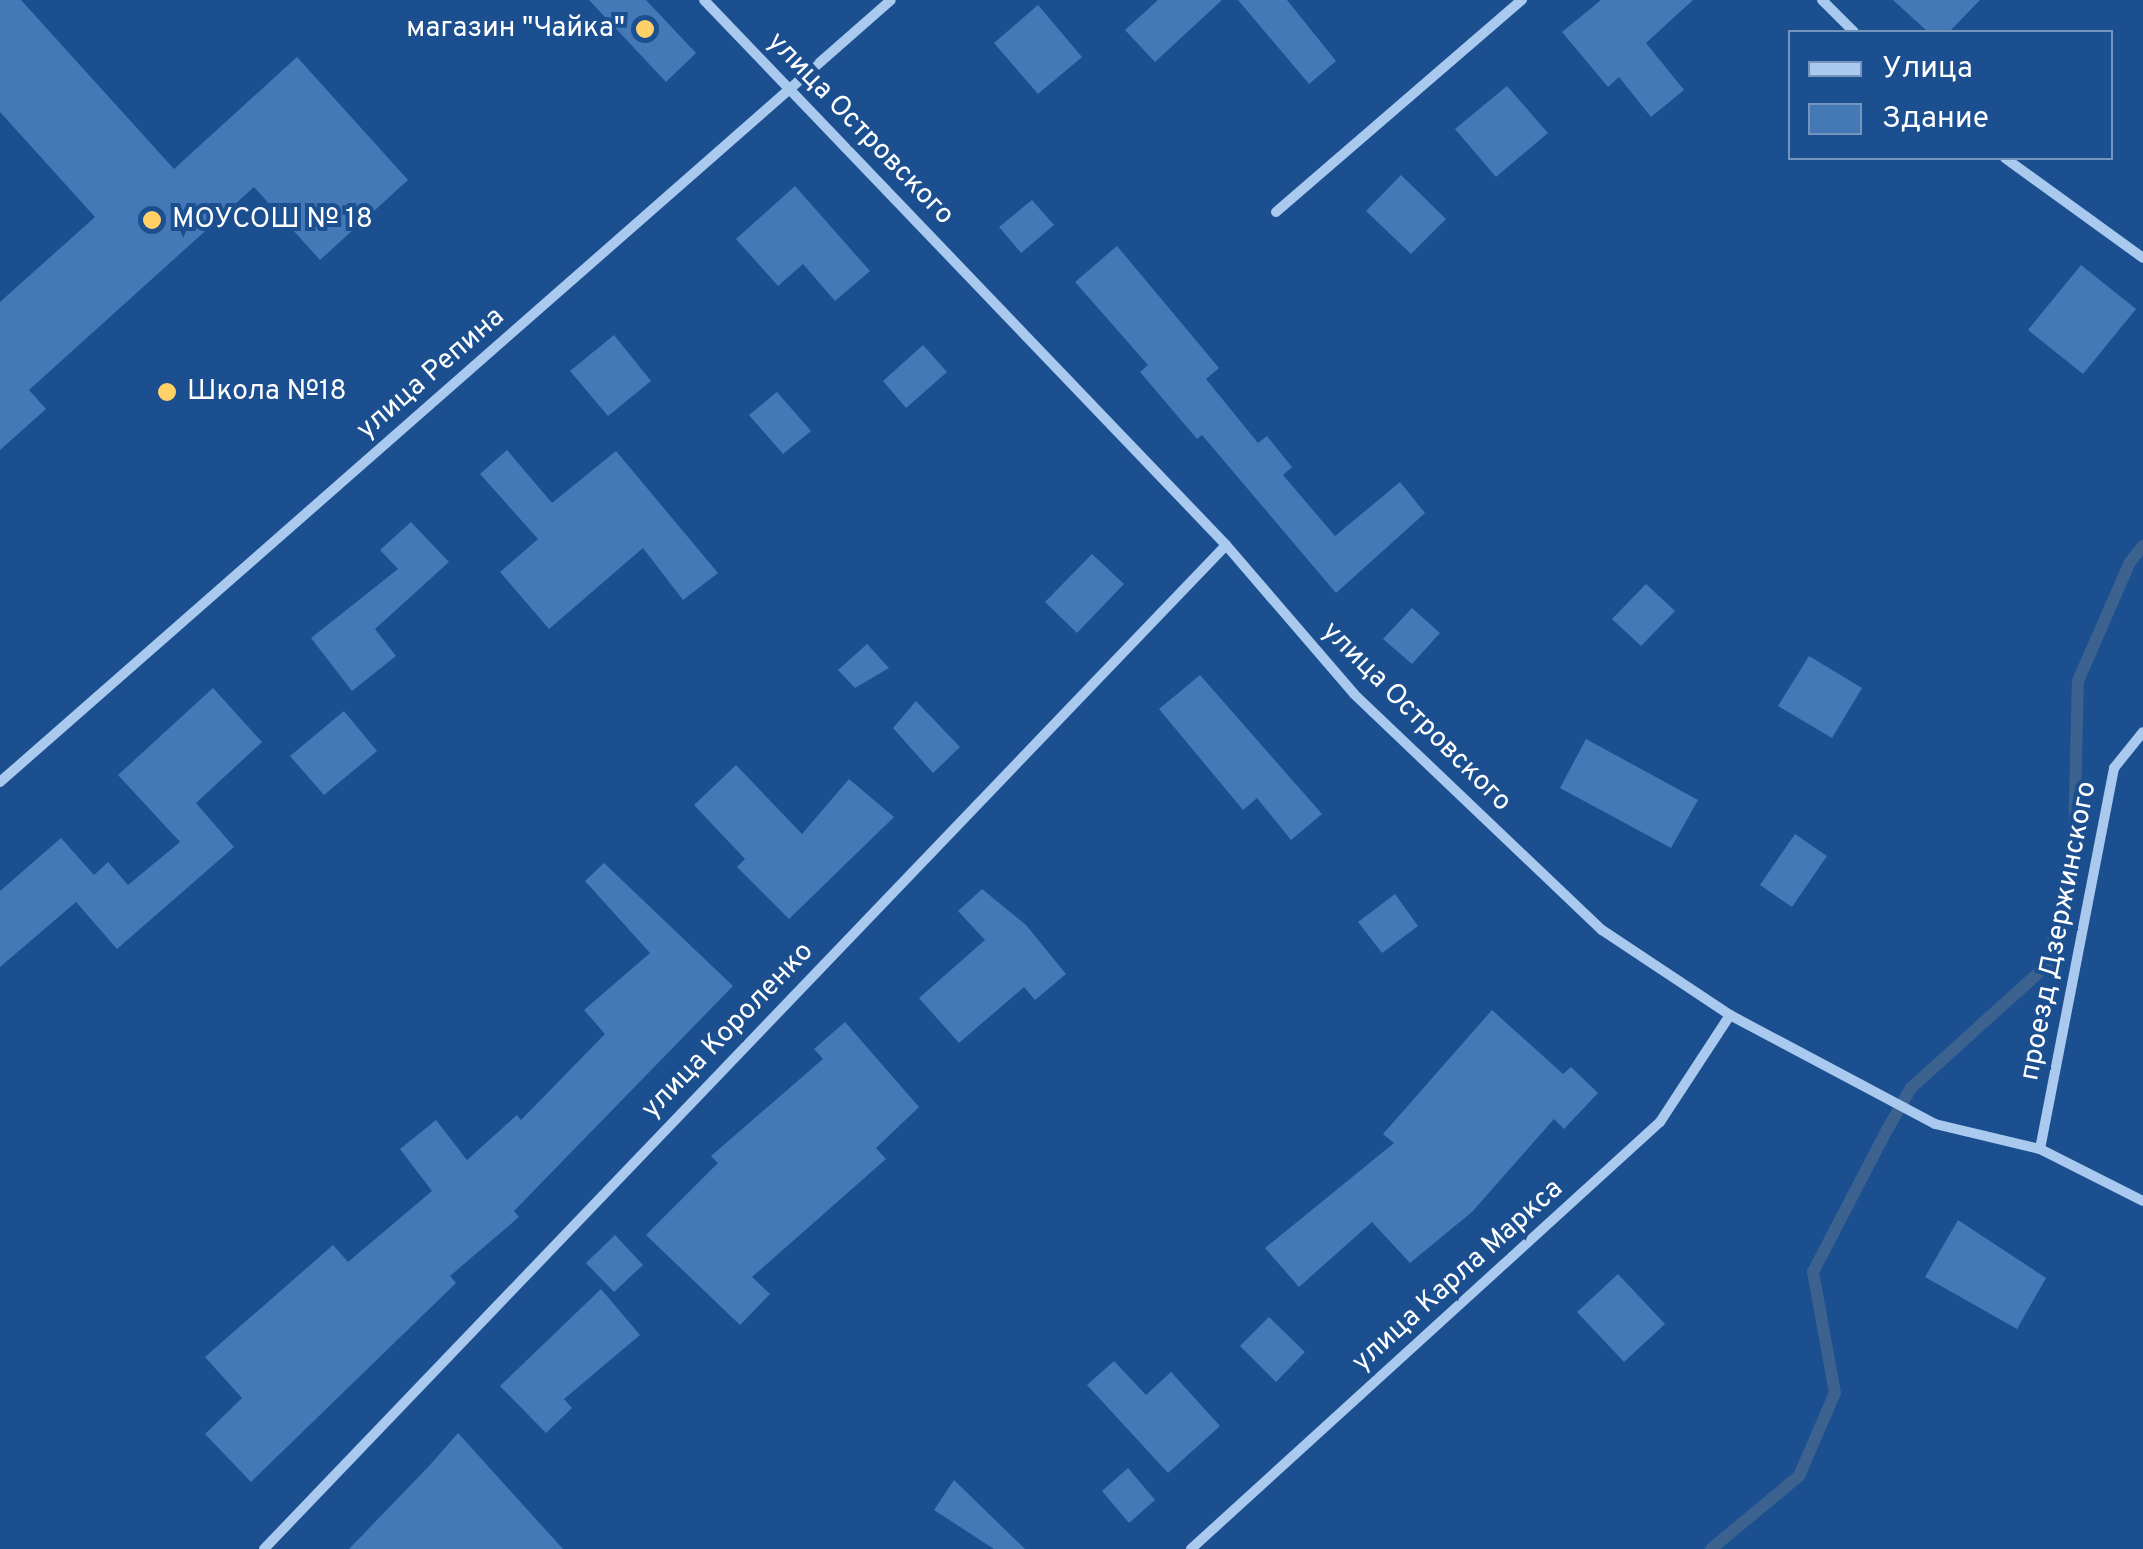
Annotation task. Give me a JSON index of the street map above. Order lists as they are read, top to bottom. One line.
{"streets":{"street":["улица Островского","улица Репина","проезд Дзержинского","улица Короленко","улица Карла Маркса"]},"crossings":[["улица Островского","улица Репина"],["улица Островского","проезд Дзержинского"],["улица Островского","улица Короленко"],["улица Островского","улица Карла Маркса"]],"places":["магазин \"Чайка\"","МОУСОШ № 18","Школа №18"],"legend":["Улица","Здание"]}
